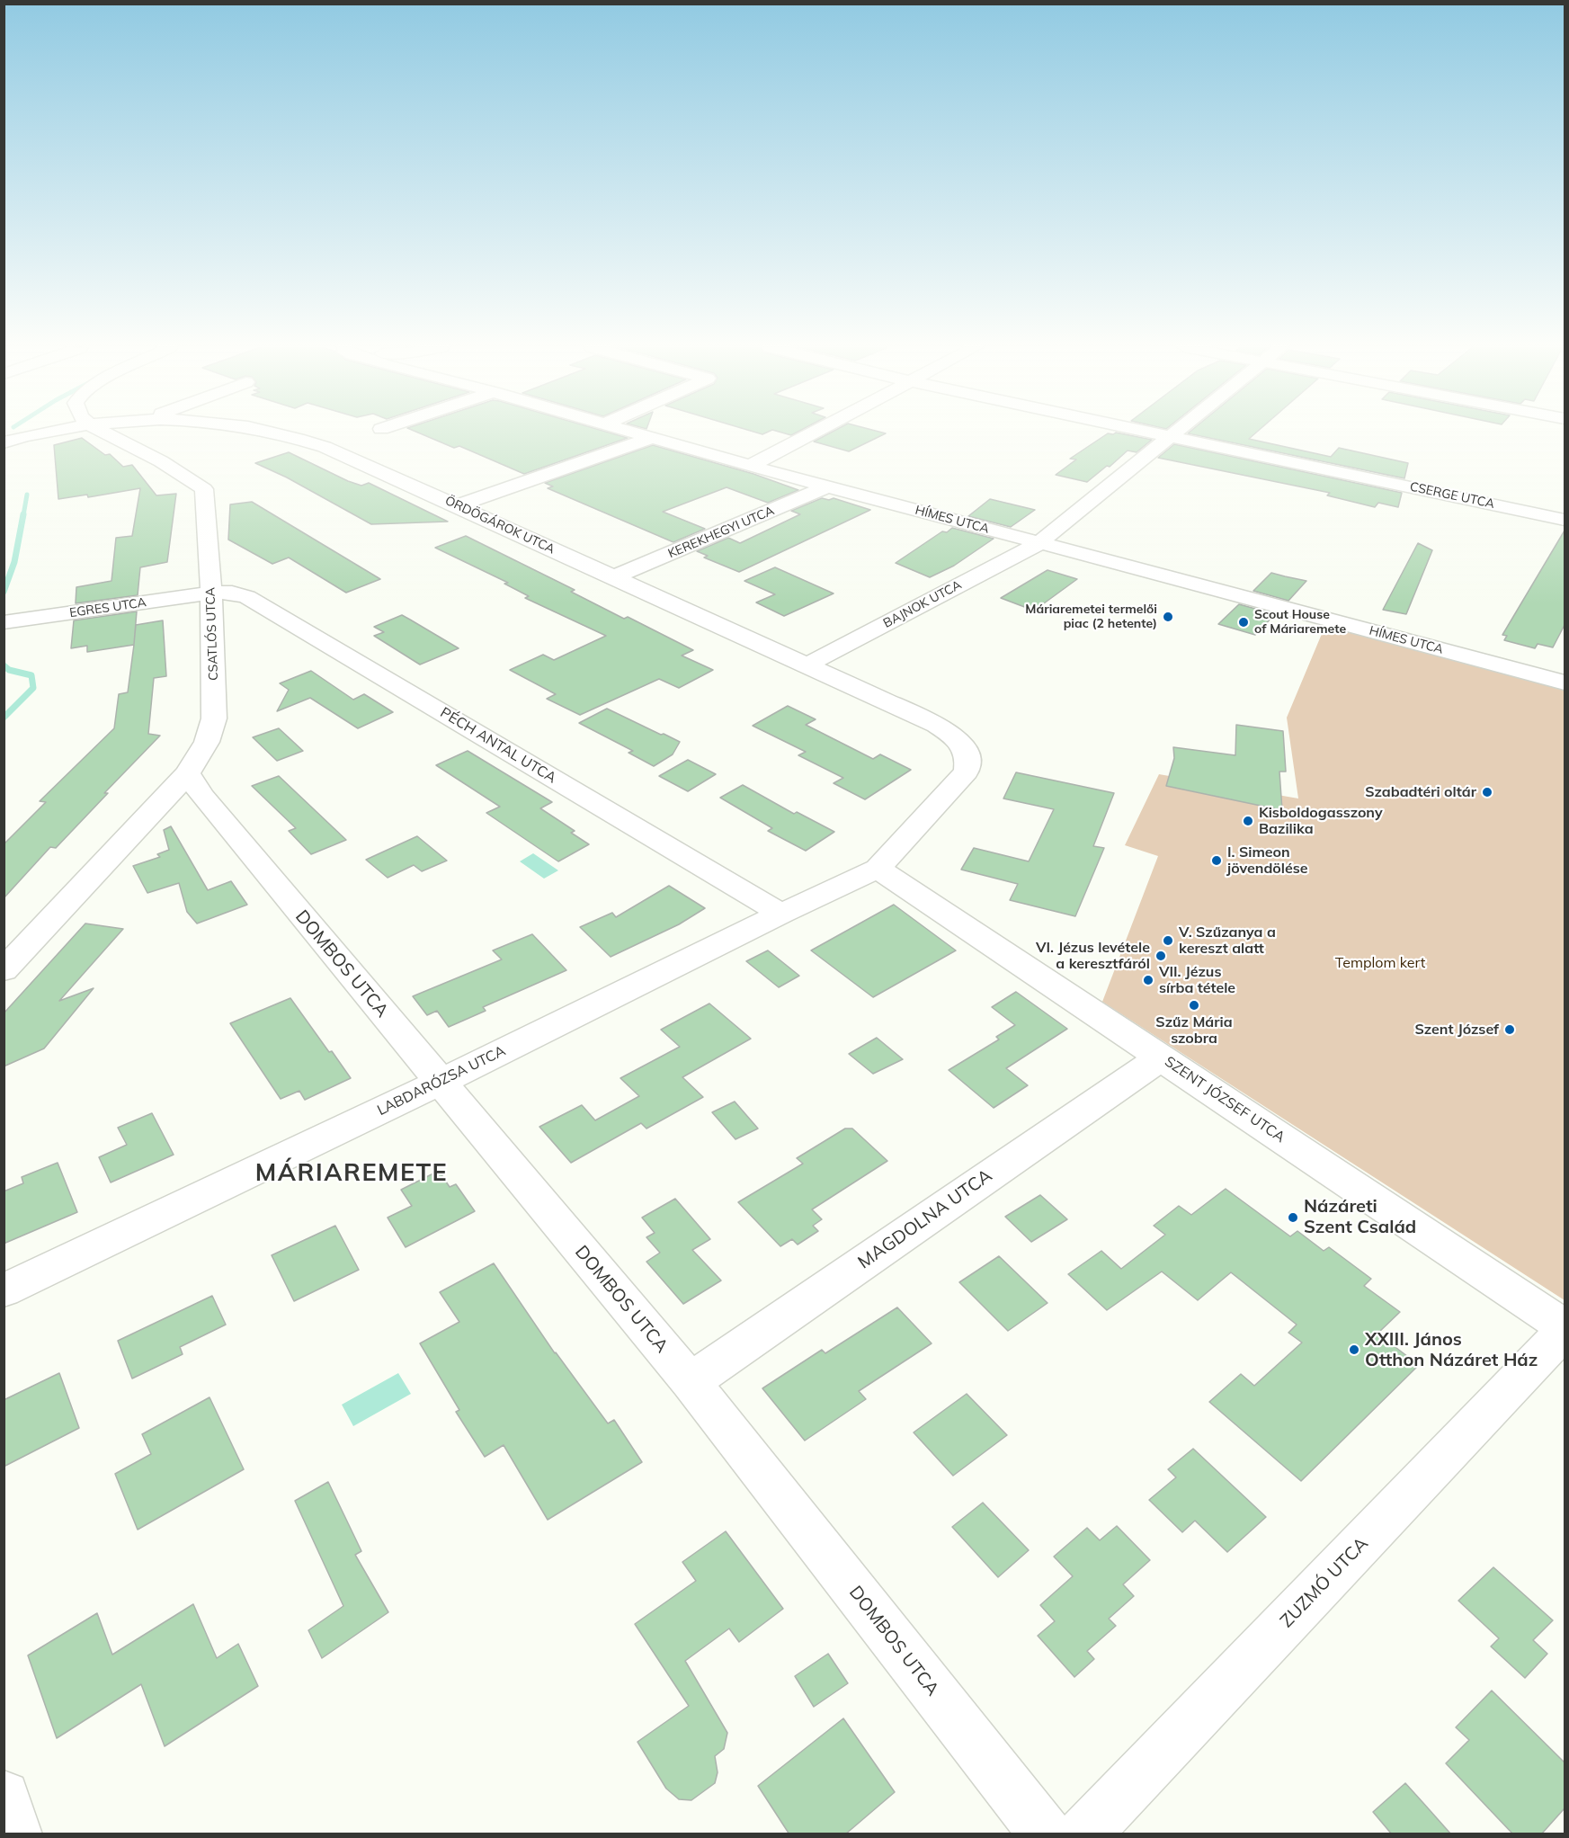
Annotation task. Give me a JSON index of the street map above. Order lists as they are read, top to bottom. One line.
{"streets":{"street":["CSERGE UTCA","HÍMES UTCA","ÖRDÖGÁROK UTCA","KEREKHEGYI UTCA","BAJNOK UTCA","EGRES UTCA","CSATLÓS UTCA","PÉCH ANTAL UTCA","DOMBOS UTCA","LABDARÓZSA UTCA","SZENT JÓZSEF UTCA","MAGDOLNA UTCA","ZUZMÓ UTCA"]},"crossings":[["CSERGE UTCA","BAJNOK UTCA"],["HÍMES UTCA","KEREKHEGYI UTCA"],["HÍMES UTCA","BAJNOK UTCA"],["ÖRDÖGÁROK UTCA","KEREKHEGYI UTCA"],["ÖRDÖGÁROK UTCA","BAJNOK UTCA"],["ÖRDÖGÁROK UTCA","LABDARÓZSA UTCA"],["ÖRDÖGÁROK UTCA","SZENT JÓZSEF UTCA"],["EGRES UTCA","CSATLÓS UTCA"],["EGRES UTCA","PÉCH ANTAL UTCA"],["CSATLÓS UTCA","PÉCH ANTAL UTCA"],["CSATLÓS UTCA","DOMBOS UTCA"],["PÉCH ANTAL UTCA","LABDARÓZSA UTCA"],["DOMBOS UTCA","LABDARÓZSA UTCA"],["DOMBOS UTCA","MAGDOLNA UTCA"],["LABDARÓZSA UTCA","SZENT JÓZSEF UTCA"],["SZENT JÓZSEF UTCA","MAGDOLNA UTCA"],["SZENT JÓZSEF UTCA","ZUZMÓ UTCA"]],"districts":["MÁRIAREMETE"],"parks":["Templom kert"],"places":["Máriaremetei termelői piac (2 hetente)","Scout House of Máriaremete","Szabadtéri oltár","Kisboldogasszony Bazilika","I. Simeon jövendölése","V. Szűzanya a kereszt alatt","VI. Jézus levétele a keresztfáról","VII. Jézus sírba tétele","Szűz Mária szobra","Szent József","Názáreti Szent Család","XXIII. János Otthon Názáret Ház"]}
